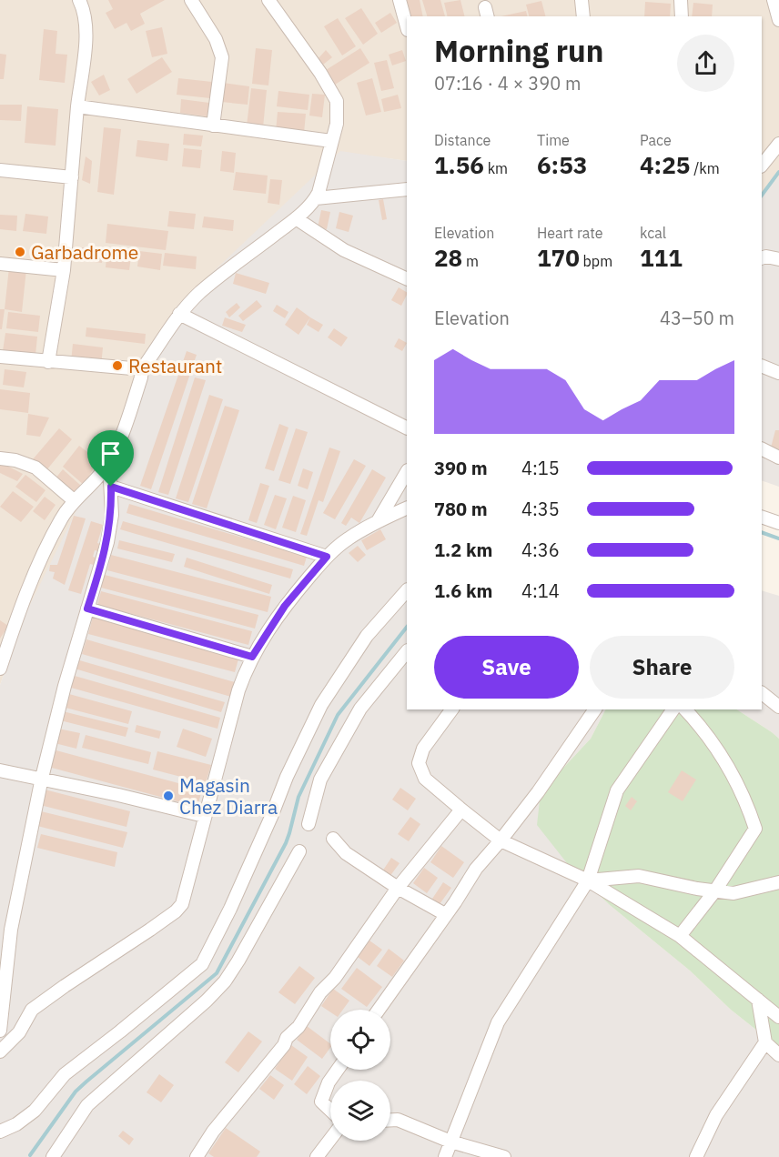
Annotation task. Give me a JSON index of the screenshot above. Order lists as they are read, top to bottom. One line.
{"places":["Garbadrome","Restaurant","Magasin Chez Diarra"],"page":{"heading":["Morning run","07:16 · 4 × 390 m"],"stats":[["Distance","1.56 km"],["Time","6:53"],["Pace","4:25 /km"],["Elevation","28 m"],["Heart rate","170 bpm"],["kcal","111"]],"chart":["Elevation","43–50 m"],"list":[{"name":"390 m","note":"4:15"},{"name":"780 m","note":"4:35"},{"name":"1.2 km","note":"4:36"},{"name":"1.6 km","note":"4:14"}],"buttons":["Save","Share"]}}
